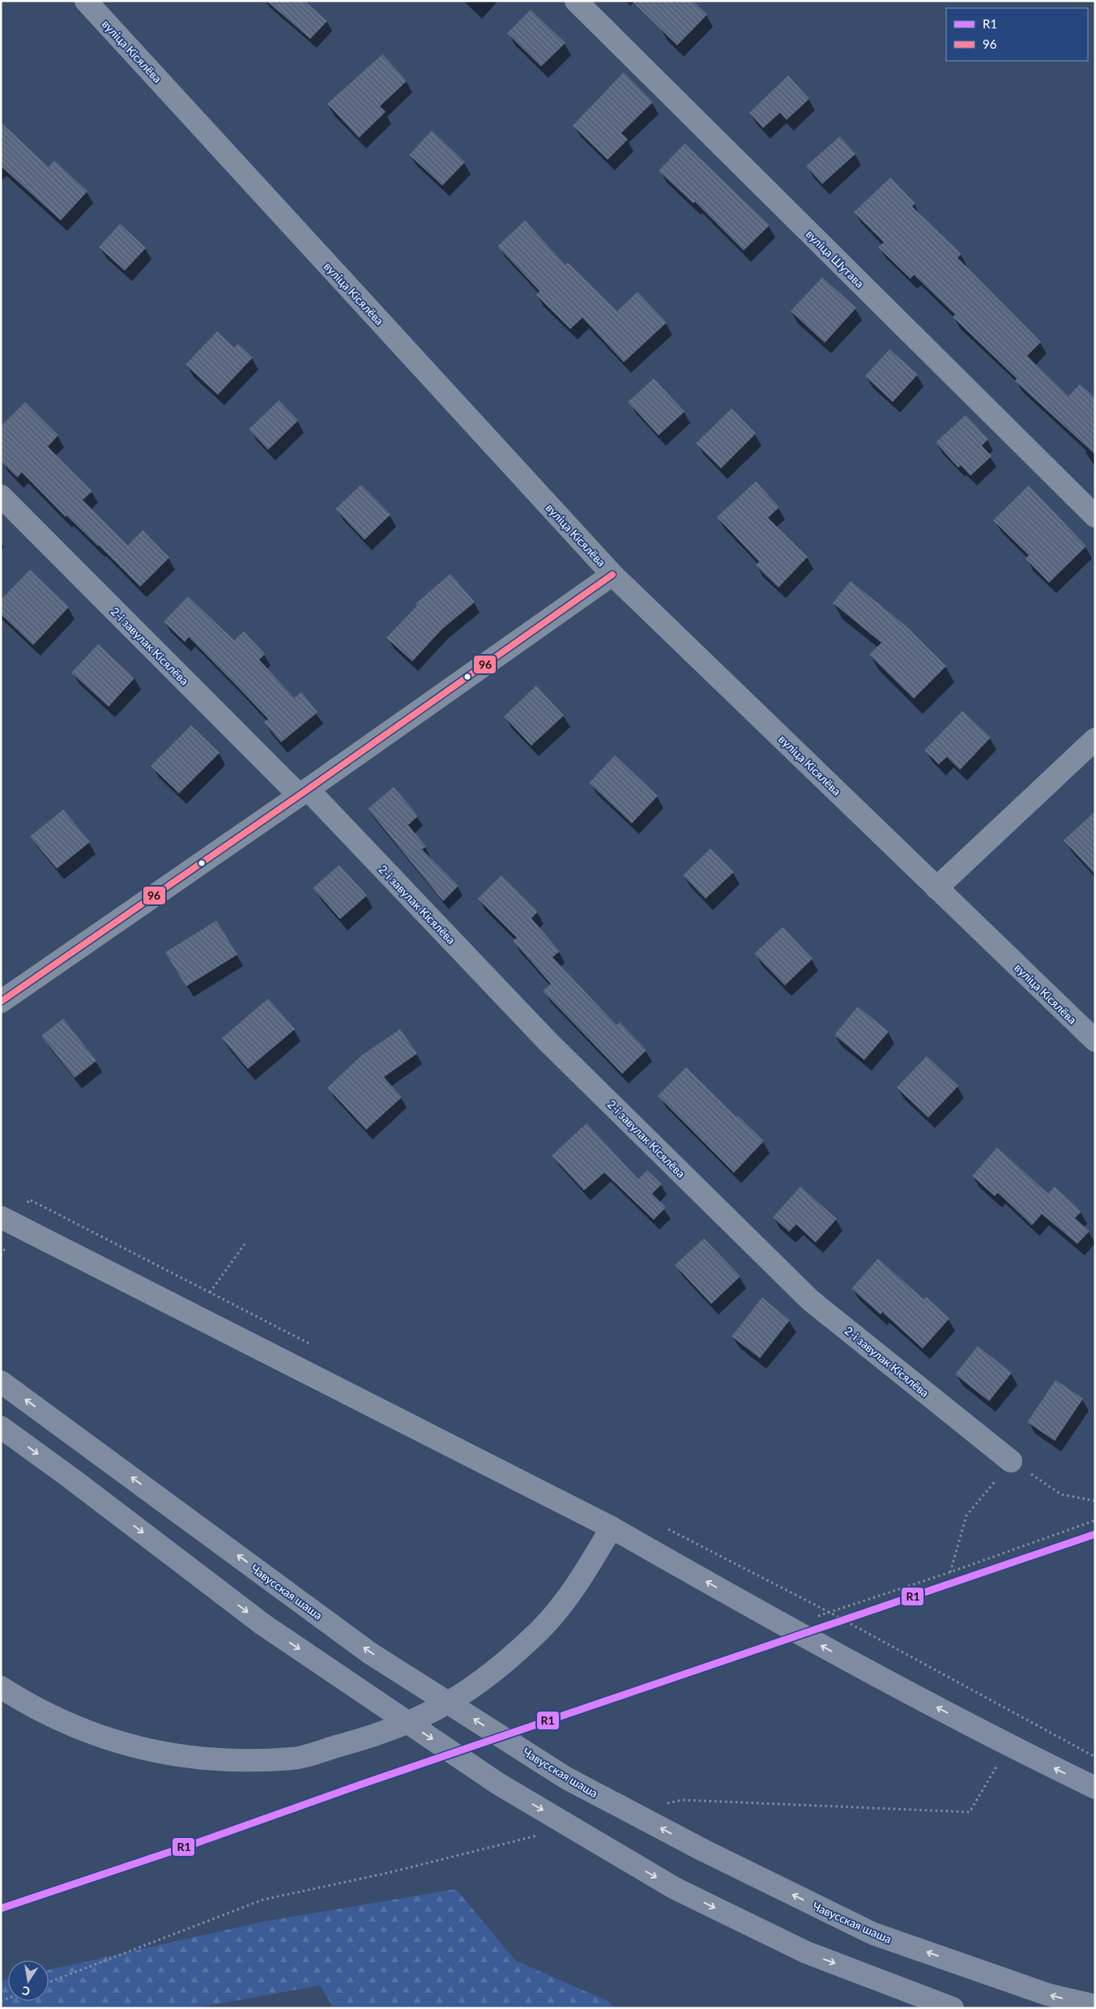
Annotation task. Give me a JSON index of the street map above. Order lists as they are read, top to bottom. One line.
{"streets":{"main road":["Чавусская шаша"],"street":["вуліца Кісялёва","вуліца Шутава","2-і завулак Кісялёва"]},"lines":["transit line 96","transit line R1"],"legend":["R1","96"],"north":"bottom"}
